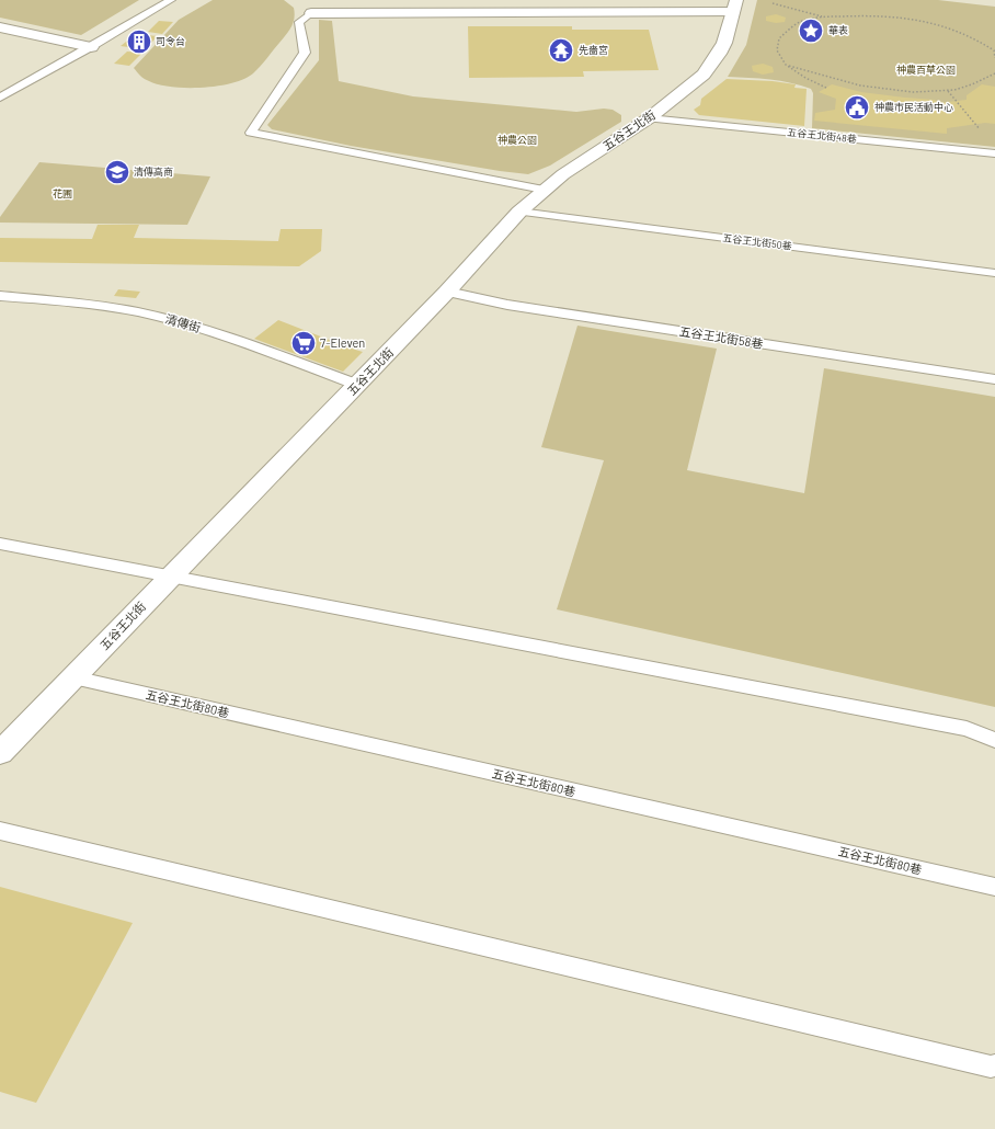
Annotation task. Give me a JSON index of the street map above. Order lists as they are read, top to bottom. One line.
{"streets":{"street":["五谷王北街"],"lane":["五谷王北街48巷","五谷王北街50巷","清傳街","五谷王北街58巷","五谷王北街80巷"]},"crossings":[["五谷王北街","五谷王北街48巷"],["五谷王北街","五谷王北街50巷"],["五谷王北街","清傳街"],["五谷王北街","五谷王北街58巷"],["五谷王北街","五谷王北街80巷"]],"parks":["神農百草公園","神農公園","花圃"],"places":{"place":["華表"],"building":["司令台"],"temple":["先嗇宮"],"public building":["神農市民活動中心"],"school or university":["清傳高商"],"supermarket":["7-Eleven"]}}
